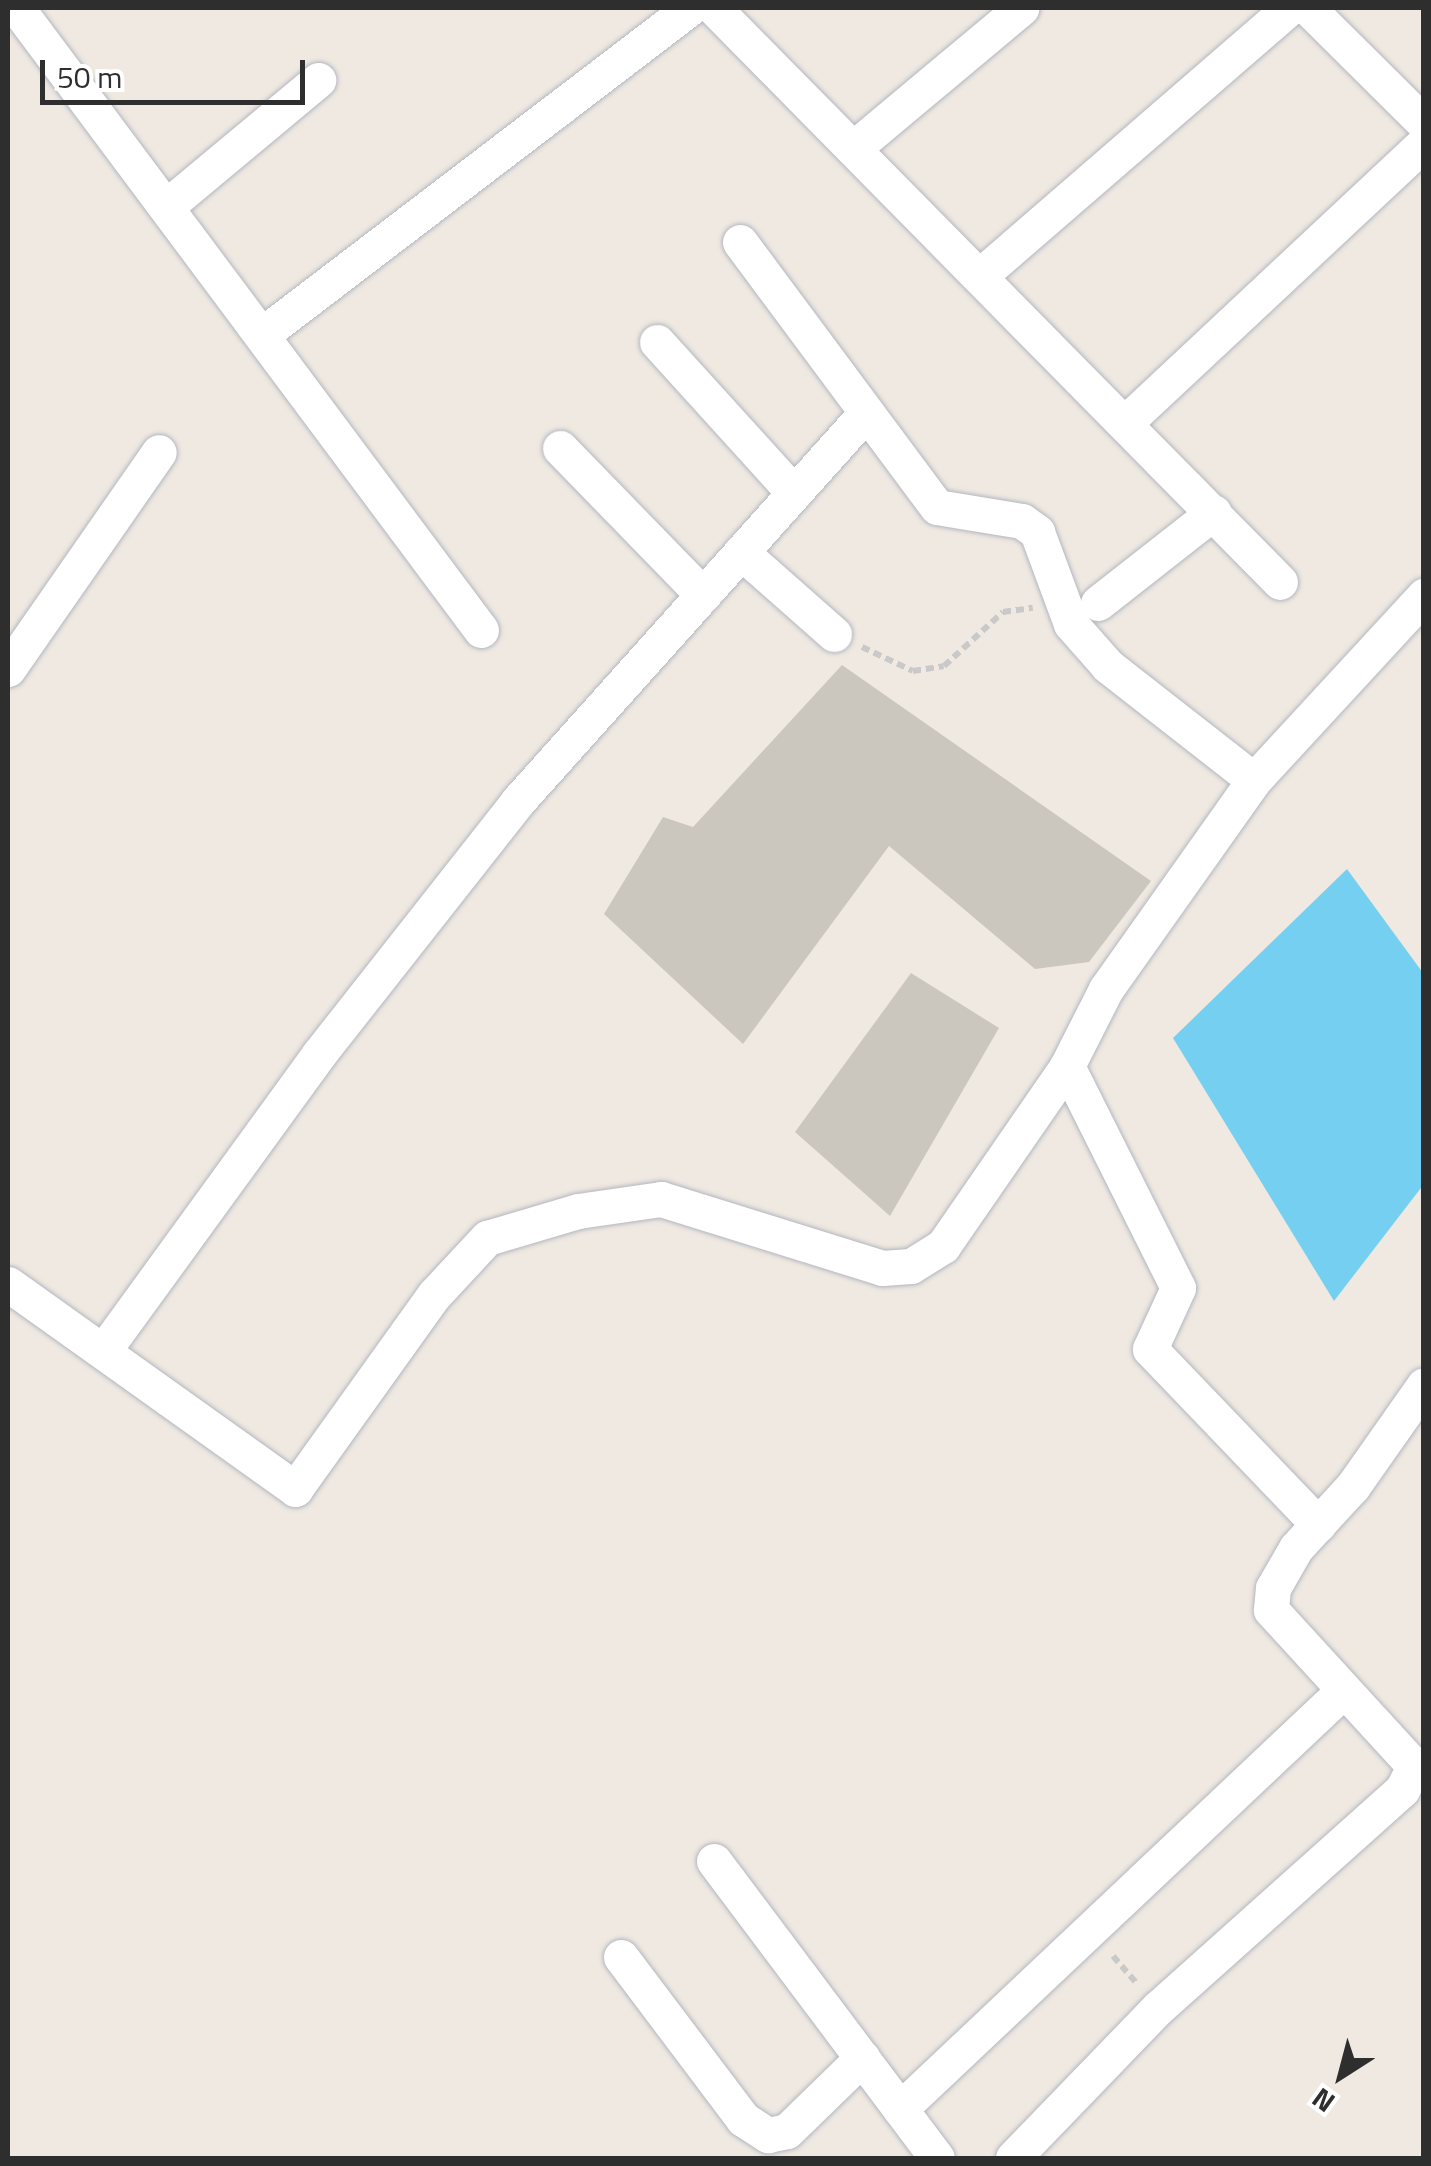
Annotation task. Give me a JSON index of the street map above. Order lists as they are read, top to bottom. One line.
{"scale_bar":"50 m","north":"bottom left"}
